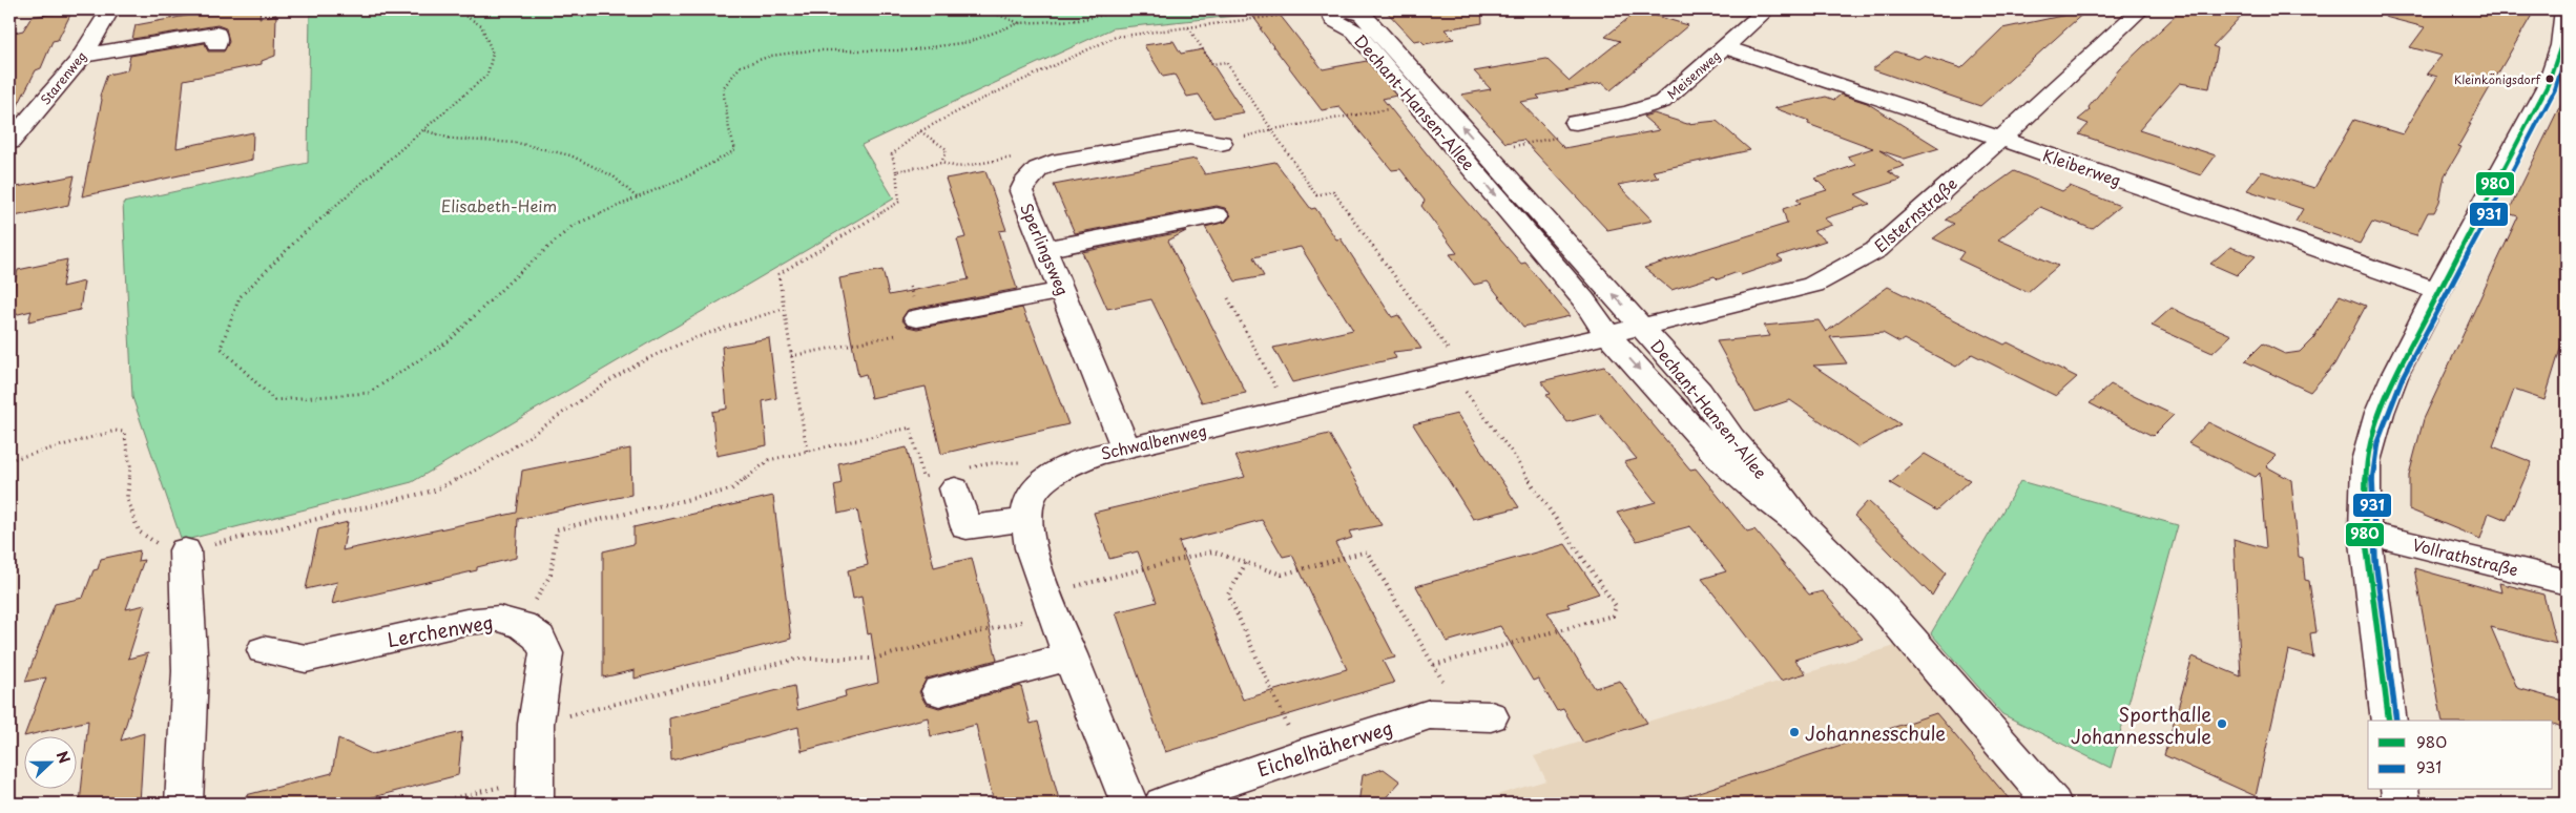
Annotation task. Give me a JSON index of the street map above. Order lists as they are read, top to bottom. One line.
{"streets":{"street":["Meisenweg","Starenweg","Dechant-Hansen-Allee","Kleiberweg","Elsternstraße","Sperlingsweg","Schwalbenweg","Vollrathstraße","Lerchenweg","Eichelhäherweg"]},"crossings":[["Meisenweg","Kleiberweg"],["Dechant-Hansen-Allee","Elsternstraße"],["Dechant-Hansen-Allee","Schwalbenweg"],["Kleiberweg","Elsternstraße"],["Elsternstraße","Schwalbenweg"],["Sperlingsweg","Schwalbenweg"]],"parks":["Elisabeth-Heim"],"places":["Kleinkönigsdorf","Sporthalle Johannesschule","Johannesschule"],"lines":["transit line 980","transit line 931"],"legend":["980","931"],"north":"right"}
